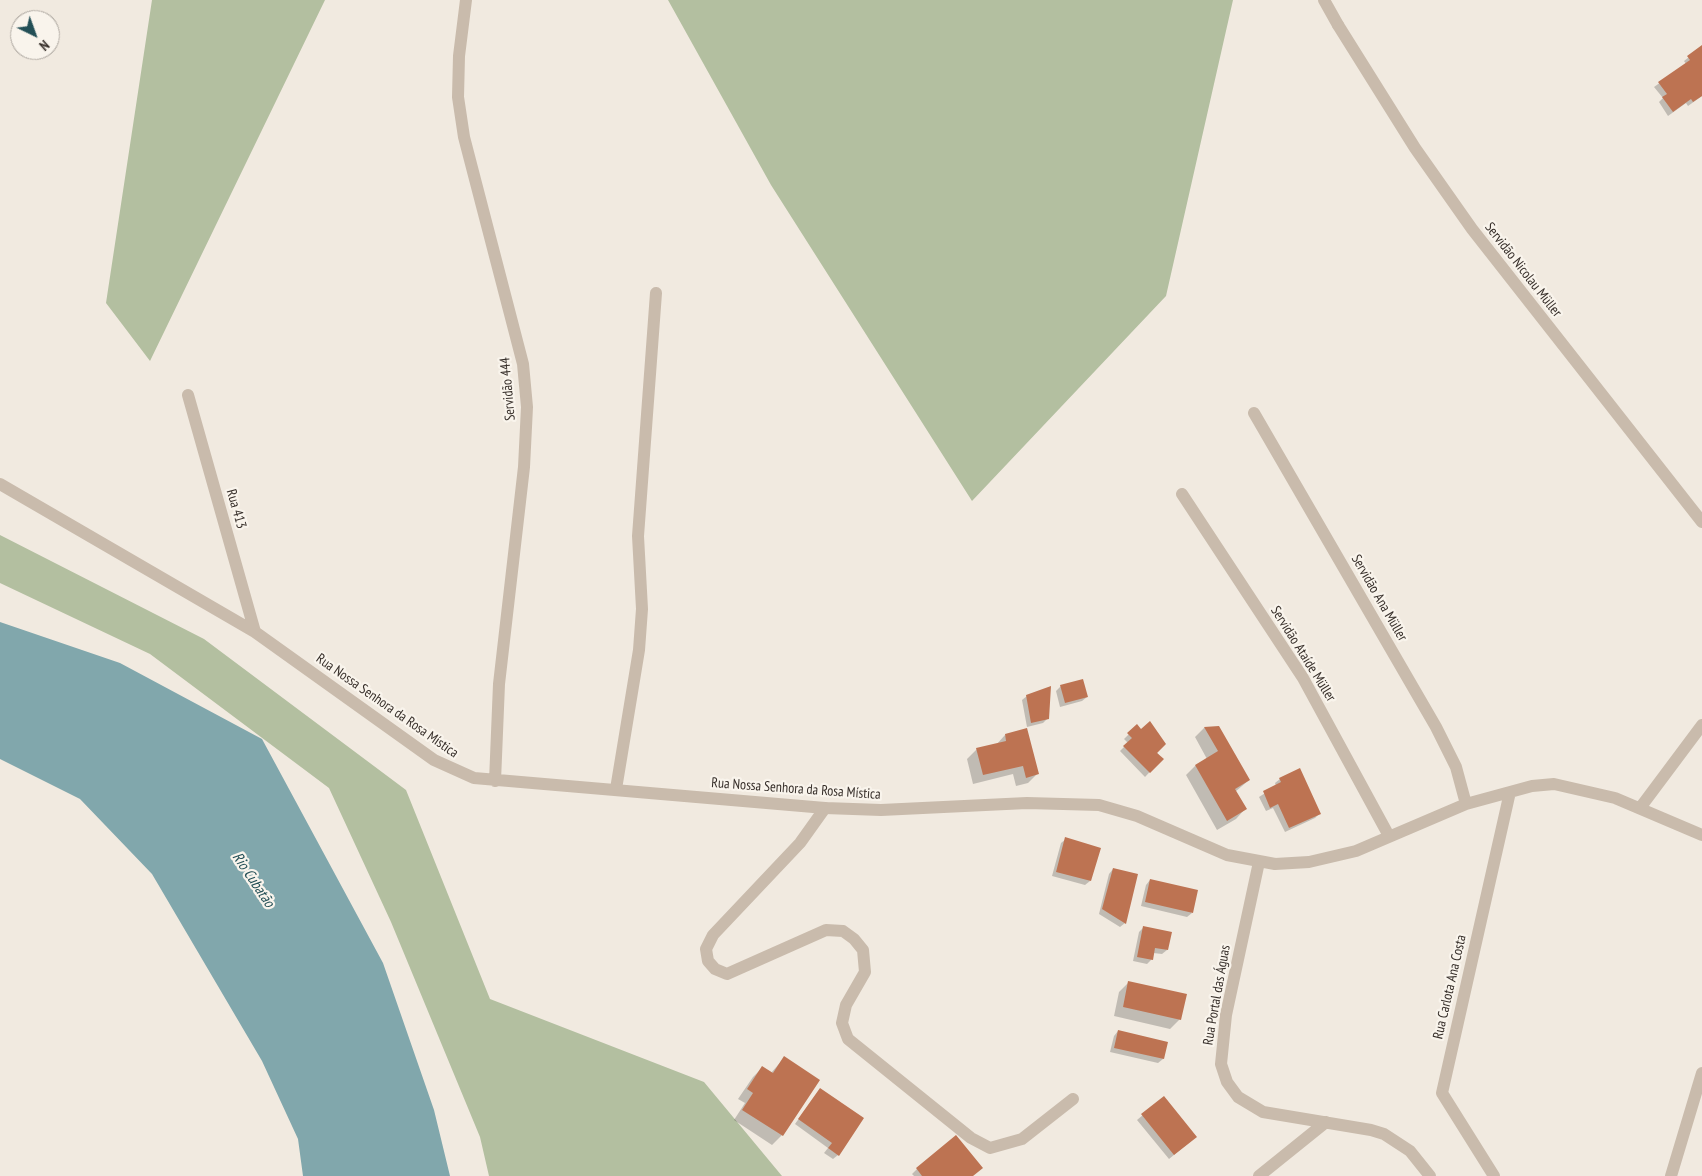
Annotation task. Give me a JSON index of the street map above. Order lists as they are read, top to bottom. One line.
{"streets":{"street":["Servidão Nicolau Müller","Servidão 444","Rua 413","Servidão Ana Müller","Servidão Ataíde Müller","Rua Nossa Senhora da Rosa Mística","Rua Carlota Ana Costa","Rua Portal das Águas"]},"crossings":[["Servidão 444","Rua Nossa Senhora da Rosa Mística"],["Rua 413","Rua Nossa Senhora da Rosa Mística"],["Servidão Ana Müller","Rua Nossa Senhora da Rosa Mística"],["Servidão Ataíde Müller","Rua Nossa Senhora da Rosa Mística"],["Rua Nossa Senhora da Rosa Mística","Rua Carlota Ana Costa"],["Rua Nossa Senhora da Rosa Mística","Rua Portal das Águas"]],"water":["Rio Cubatão"],"north":"bottom right"}
